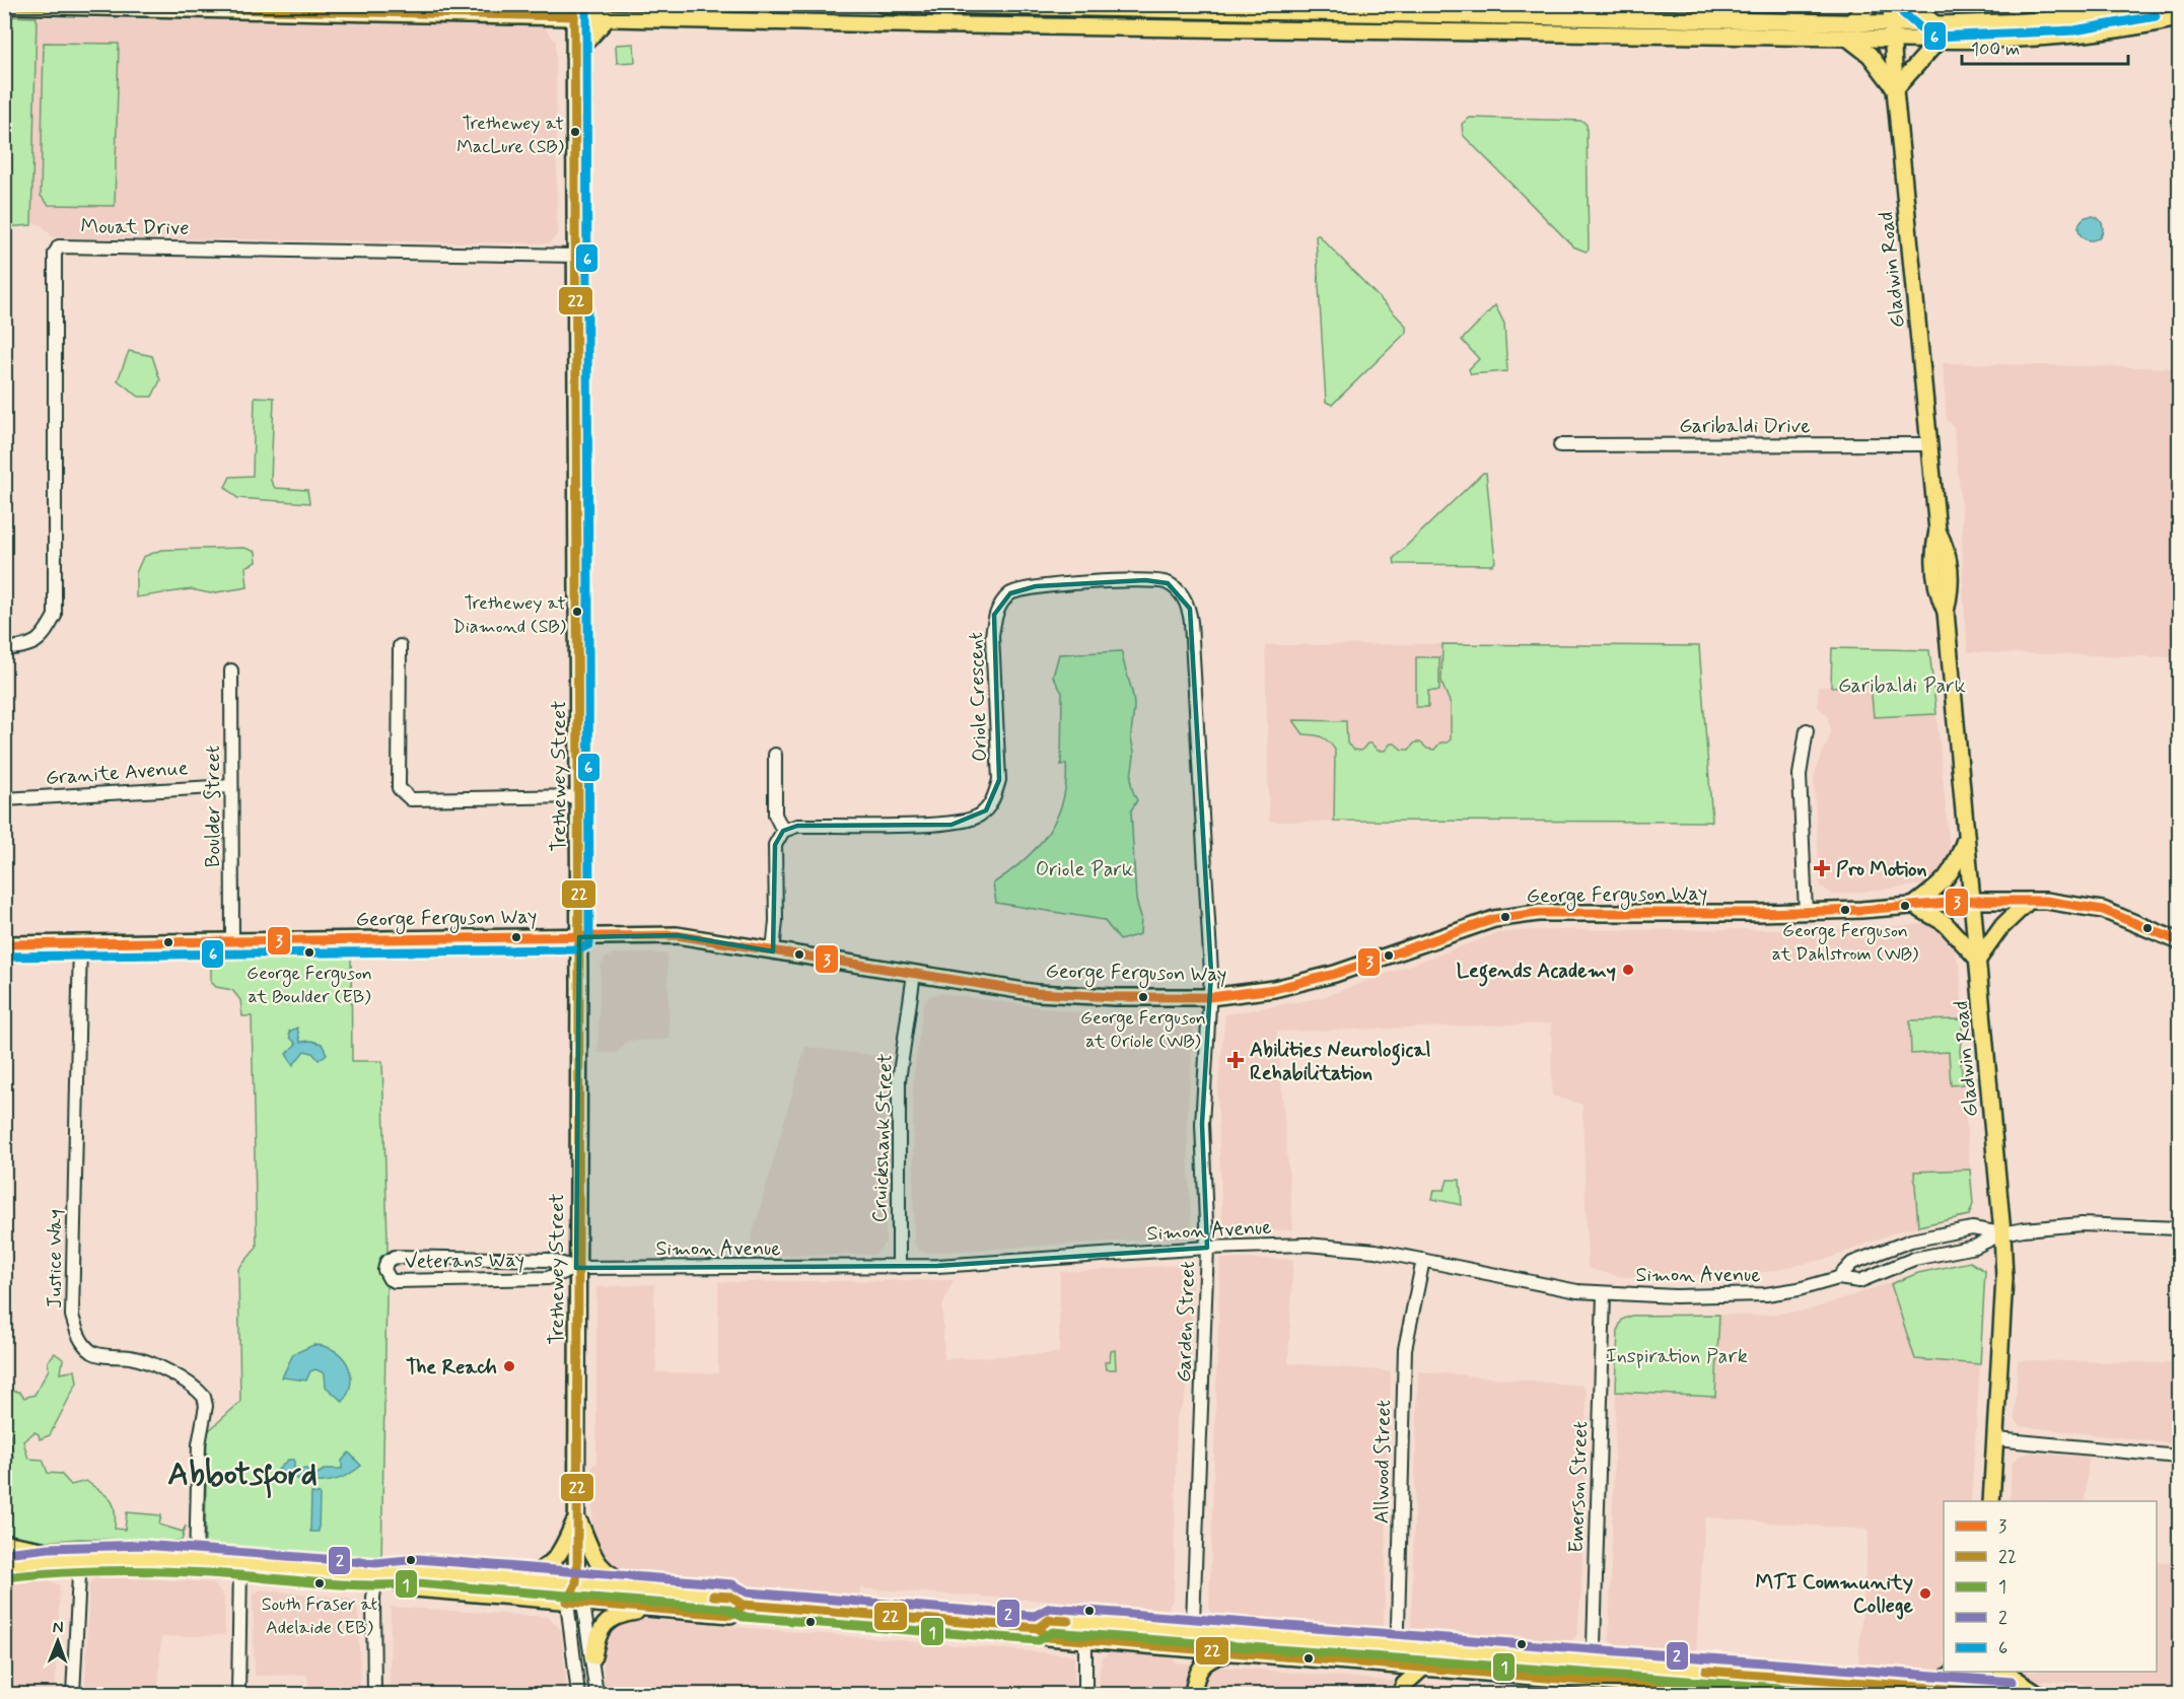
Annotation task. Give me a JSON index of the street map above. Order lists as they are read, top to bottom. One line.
{"streets":{"main road":["Gladwin Road","Trethewey Street","George Ferguson Way"],"street":["Mouat Drive","Garibaldi Drive","Oriole Crescent","Granite Avenue","Boulder Street","Cruickshank Street","Simon Avenue","Justice Way","Veterans Way","Garden Street","Allwood Street","Emerson Street"]},"crossings":[["Mouat Drive","Trethewey Street"],["Gladwin Road","Garibaldi Drive"],["Gladwin Road","George Ferguson Way"],["Gladwin Road","Simon Avenue"],["Oriole Crescent","George Ferguson Way"],["Oriole Crescent","Garden Street"],["Granite Avenue","Boulder Street"],["Trethewey Street","George Ferguson Way"],["Trethewey Street","Simon Avenue"],["Trethewey Street","Veterans Way"],["Boulder Street","George Ferguson Way"],["George Ferguson Way","Cruickshank Street"],["George Ferguson Way","Justice Way"],["George Ferguson Way","Garden Street"],["Cruickshank Street","Simon Avenue"],["Simon Avenue","Veterans Way"],["Simon Avenue","Garden Street"],["Simon Avenue","Allwood Street"],["Simon Avenue","Emerson Street"]],"districts":["Abbotsford"],"parks":["Garibaldi Park","Oriole Park","Inspiration Park"],"places":{"other":["Trethewey at MacLure (SB)","Trethewey at Diamond (SB)","George Ferguson at Dahlstrom (WB)","George Ferguson at Boulder (EB)","Legends Academy","George Ferguson at Oriole (WB)","The Reach","South Fraser at Adelaide (EB)","MTI Community College"],"health":["Pro Motion","Abilities Neurological Rehabilitation"]},"lines":["transit line 22","transit line 6","transit line 3","transit line 2","transit line 1"],"legend":["3","22","1","2","6"],"scale_bar":"100 m","north":"top"}
